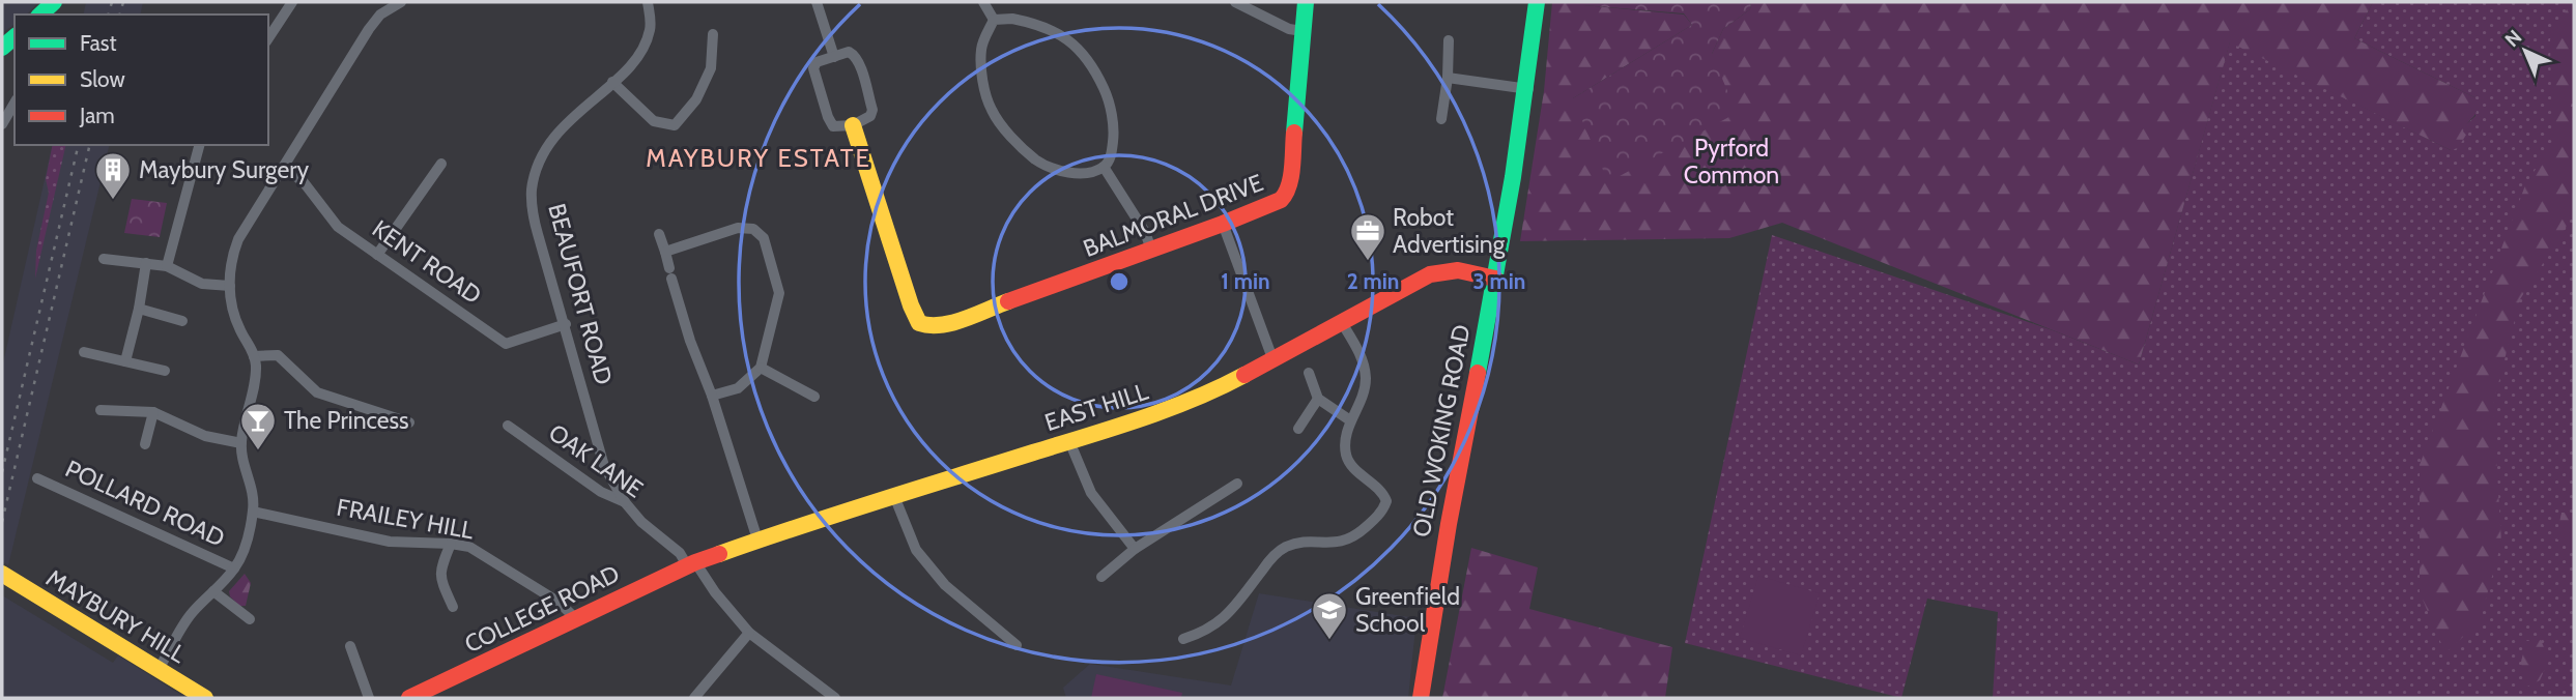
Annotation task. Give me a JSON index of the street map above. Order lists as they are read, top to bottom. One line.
{"streets":{"street":["BALMORAL DRIVE","KENT ROAD","BEAUFORT ROAD","EAST HILL","OLD WOKING ROAD","OAK LANE","POLLARD ROAD","FRAILEY HILL","COLLEGE ROAD","MAYBURY HILL"]},"crossings":[["KENT ROAD","BEAUFORT ROAD"],["BEAUFORT ROAD","OAK LANE"],["EAST HILL","OLD WOKING ROAD"],["EAST HILL","OAK LANE"],["EAST HILL","COLLEGE ROAD"],["OAK LANE","COLLEGE ROAD"],["FRAILEY HILL","COLLEGE ROAD"]],"districts":["MAYBURY ESTATE"],"parks":["Pyrford Common"],"places":{"building":["Maybury Surgery"],"office":["Robot Advertising"],"bar":["The Princess"],"school or university":["Greenfield School"]},"legend":["Fast","Slow","Jam"],"north":"top left","rings":["1 min","2 min","3 min"]}
